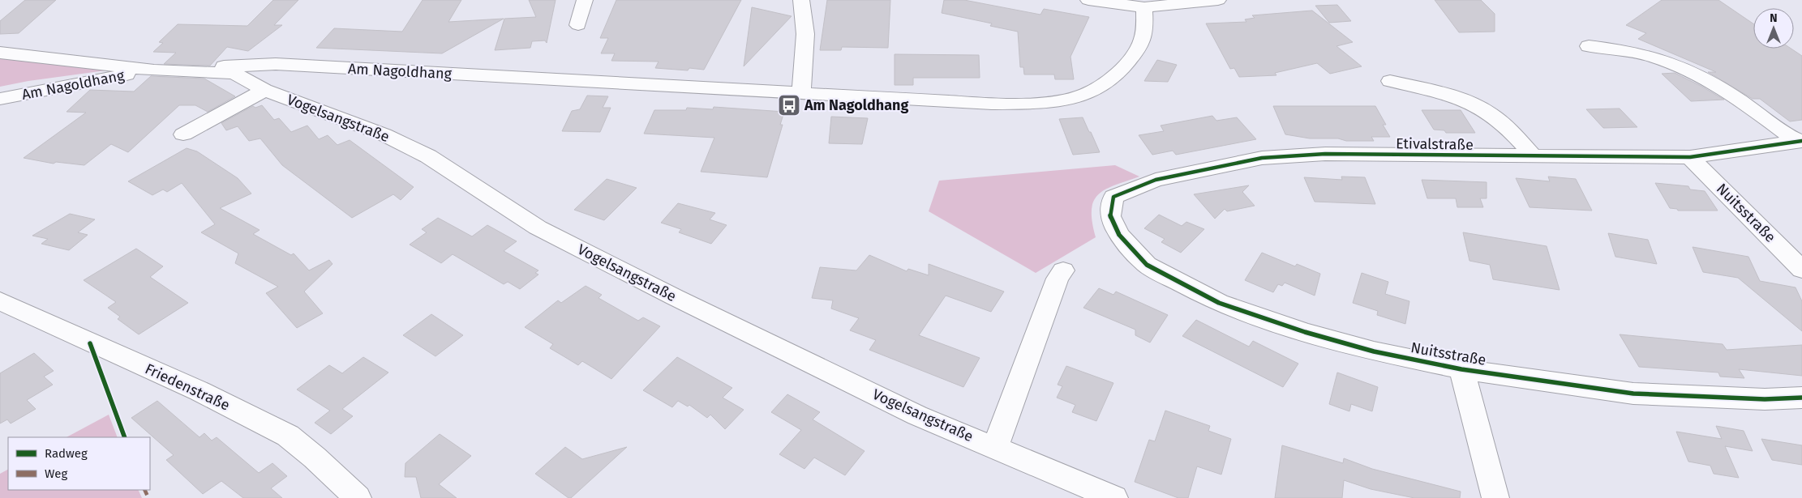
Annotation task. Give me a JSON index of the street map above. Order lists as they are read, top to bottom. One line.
{"streets":{"street":["Am Nagoldhang","Vogelsangstraße","Etivalstraße","Nuitsstraße","Friedenstraße"]},"crossings":[["Am Nagoldhang","Vogelsangstraße"],["Etivalstraße","Nuitsstraße"]],"places":{"bus stop":["Am Nagoldhang"]},"legend":["Radweg","Weg"],"north":"top"}
